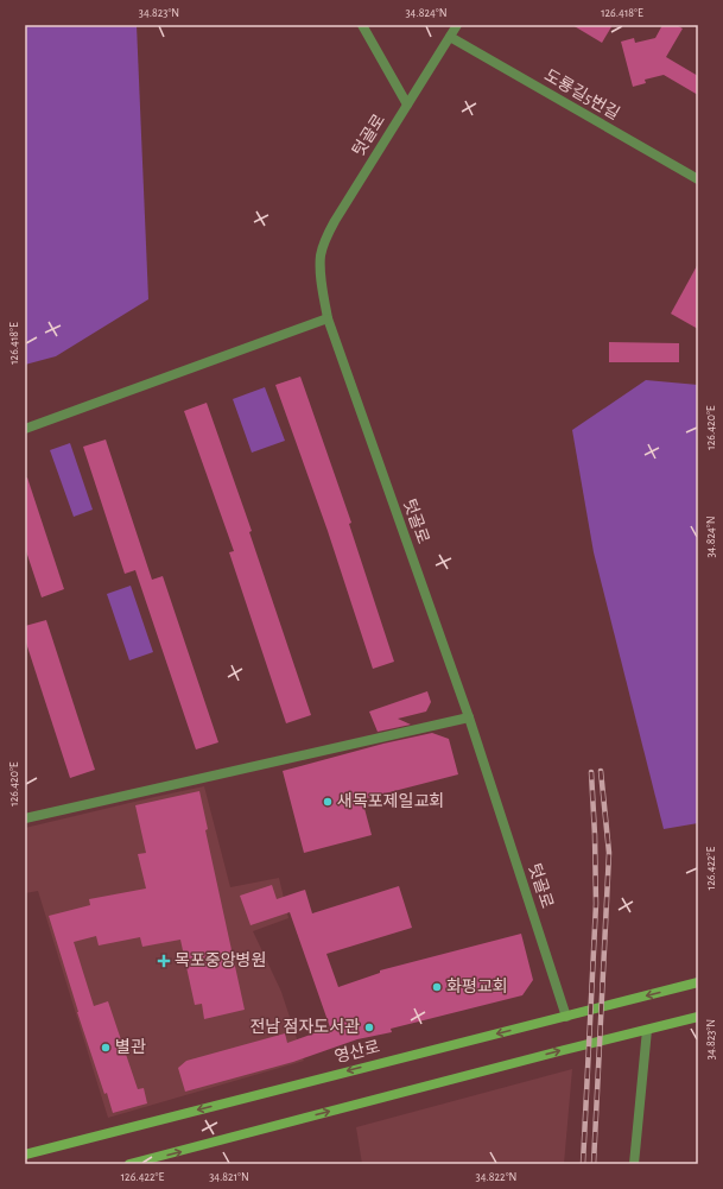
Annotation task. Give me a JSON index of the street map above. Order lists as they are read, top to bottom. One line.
{"streets":{"street":["도룡길5번길","텃골로","영산로"]},"crossings":[["도룡길5번길","텃골로"],["텃골로","영산로"]],"places":{"other":["새목포제일교회","화평교회","전남 점자도서관","별관"],"health":["목포중앙병원"]},"coordinates":["34.823°N","34.824°N","126.418°E","126.420°E","126.422°E","34.821°N","34.822°N"]}
